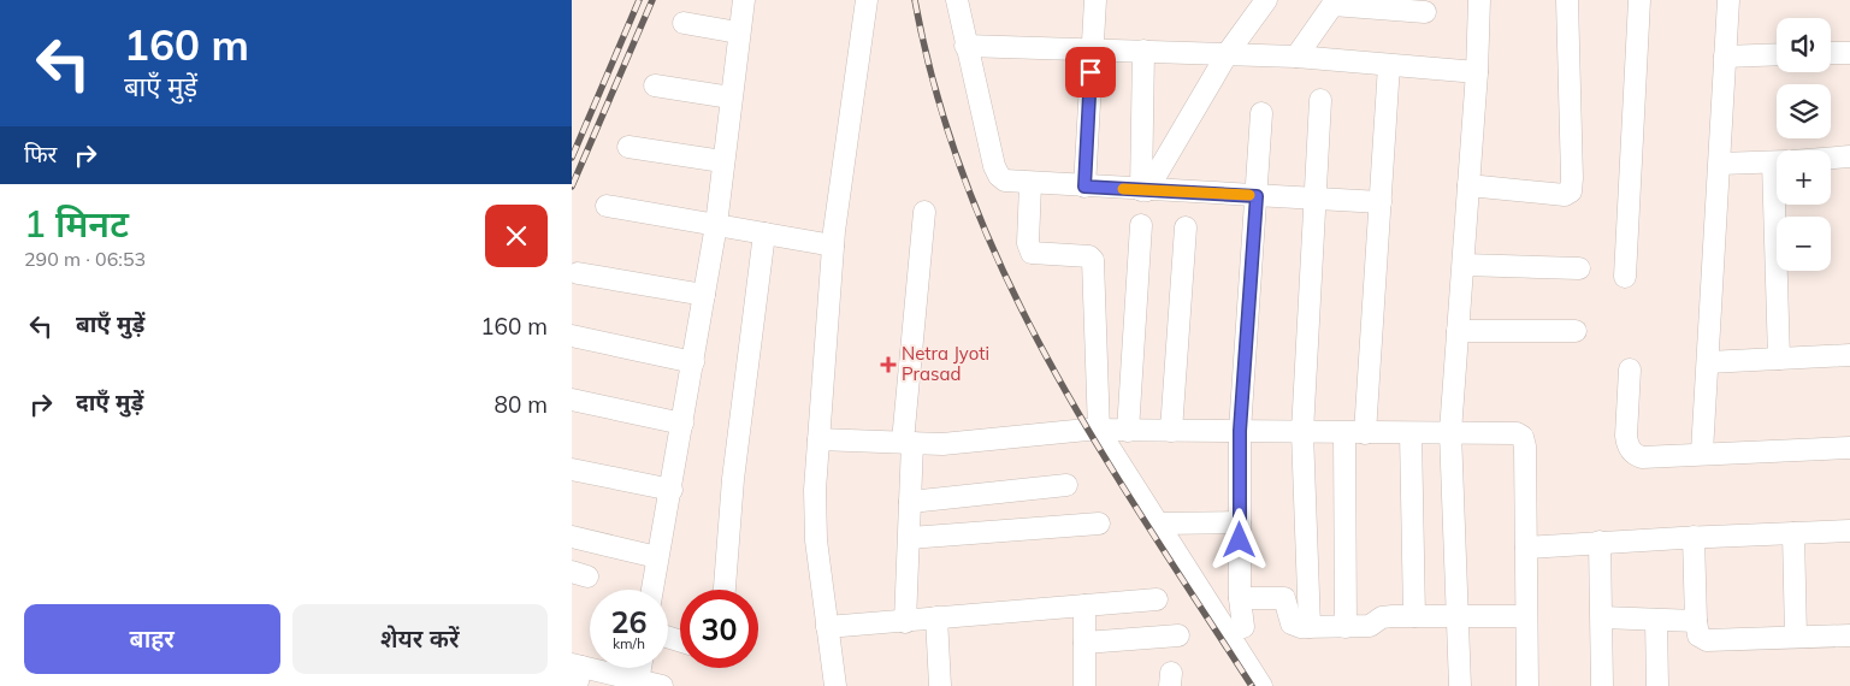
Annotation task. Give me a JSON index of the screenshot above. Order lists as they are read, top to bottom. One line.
{"places":{"health":["Netra Jyoti Prasad"]},"page":{"turn":["160 m","बाएँ मुड़ें"],"map_buttons":["+","−"],"then":"फिर","heading":["1 मिनट","290 m · 06:53"],"list":[{"name":"बाएँ मुड़ें","value":"160 m"},{"name":"दाएँ मुड़ें","value":"80 m"}],"speed":"26 km/h","limit":"30","buttons":["बाहर","शेयर करें"]}}
